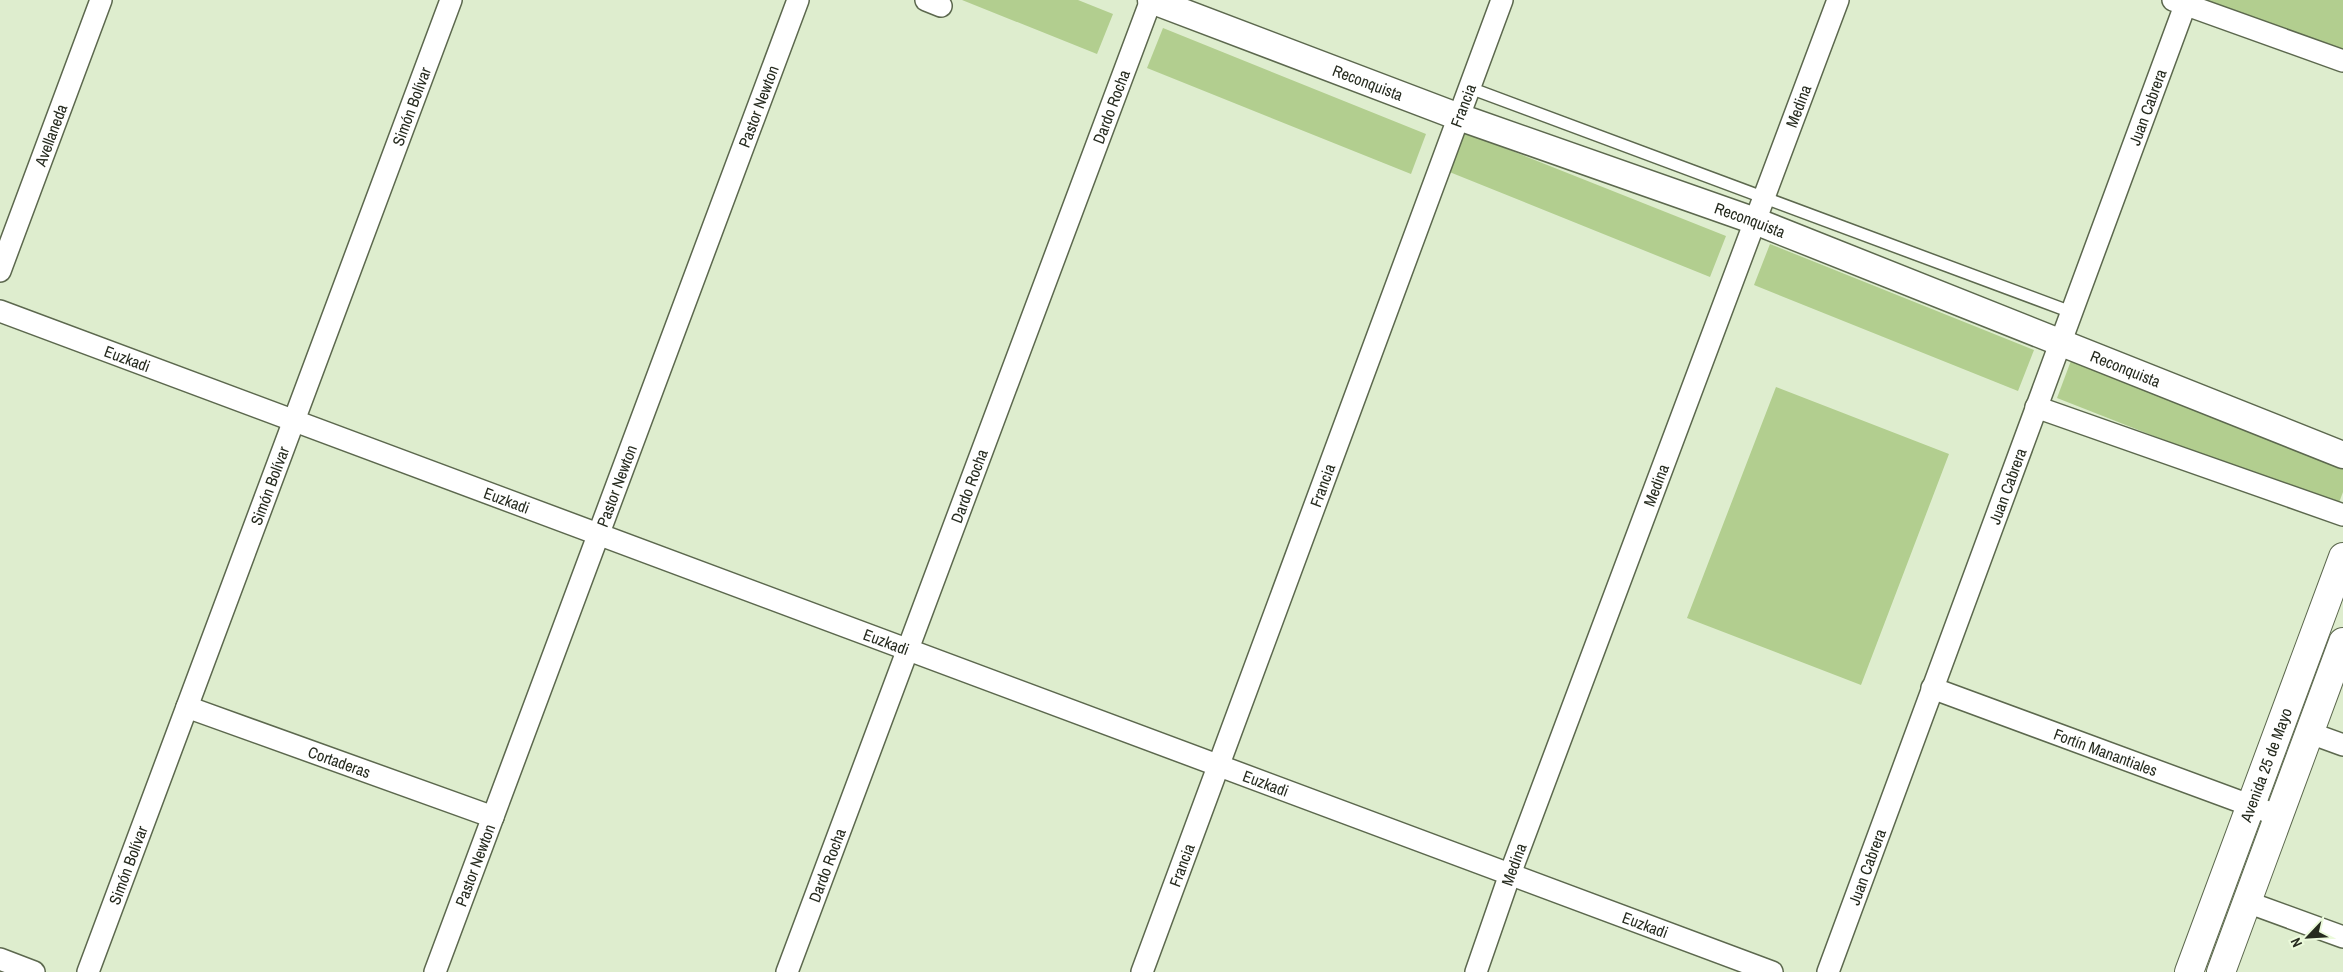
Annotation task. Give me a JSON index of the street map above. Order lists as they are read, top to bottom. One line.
{"streets":{"main road":["Avenida 25 de Mayo"],"street":["Reconquista","Francia","Medina","Juan Cabrera","Simón Bolívar","Pastor Newton","Dardo Rocha","Avellaneda","Euzkadi","Fortín Manantiales","Cortaderas"]},"crossings":[["Reconquista","Francia"],["Reconquista","Medina"],["Reconquista","Juan Cabrera"],["Reconquista","Dardo Rocha"],["Francia","Euzkadi"],["Medina","Euzkadi"],["Juan Cabrera","Fortín Manantiales"],["Simón Bolívar","Euzkadi"],["Simón Bolívar","Cortaderas"],["Pastor Newton","Euzkadi"],["Pastor Newton","Cortaderas"],["Dardo Rocha","Euzkadi"],["Fortín Manantiales","Avenida 25 de Mayo"]],"north":"bottom left"}
